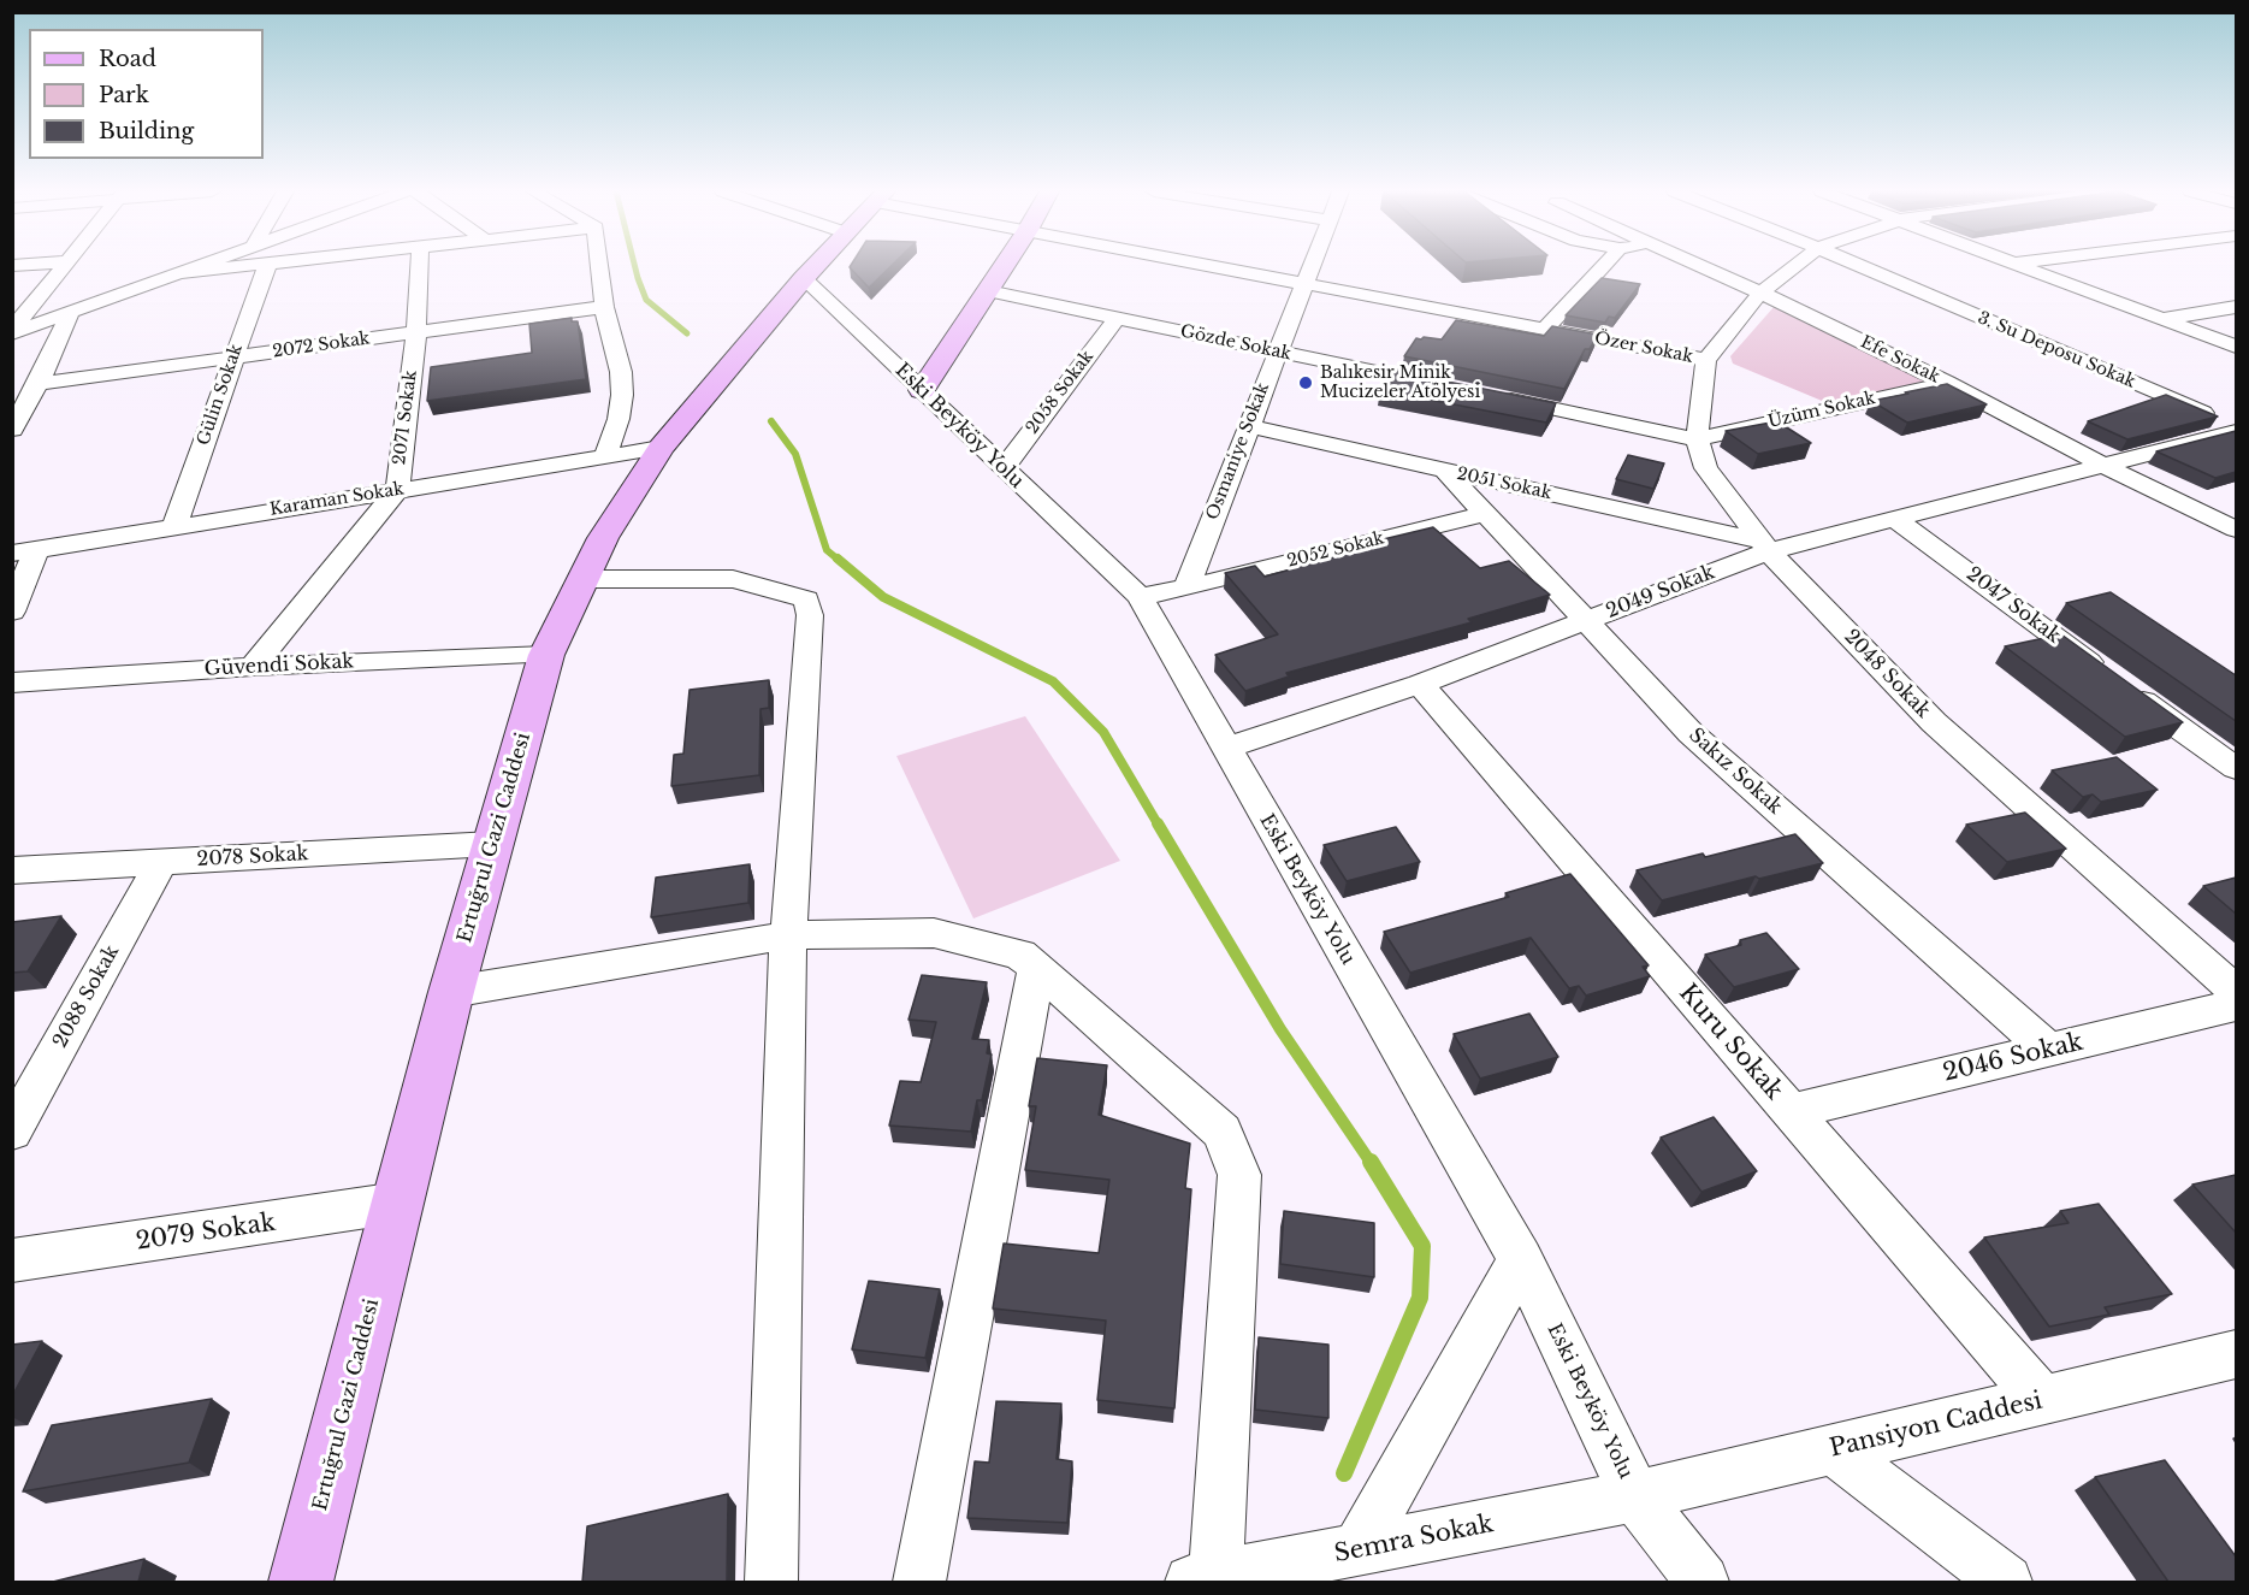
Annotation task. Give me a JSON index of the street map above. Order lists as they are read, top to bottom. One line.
{"streets":{"main road":["Ertuğrul Gazi Caddesi"],"street":["Gözde Sokak","2072 Sokak","Özer Sokak","3. Su Deposu Sokak","Efe Sokak","2058 Sokak","Gülin Sokak","Üzüm Sokak","2071 Sokak","Eski Beyköy Yolu","Osmaniye Sokak","2051 Sokak","Karaman Sokak","2052 Sokak","2049 Sokak","2047 Sokak","Güvendi Sokak","2048 Sokak","Sakız Sokak","2078 Sokak","2088 Sokak","Kuru Sokak","2046 Sokak","2079 Sokak","Pansiyon Caddesi","Semra Sokak"]},"crossings":[["Gözde Sokak","2058 Sokak"],["Gözde Sokak","Osmaniye Sokak"],["2072 Sokak","Gülin Sokak"],["2072 Sokak","2071 Sokak"],["Özer Sokak","Osmaniye Sokak"],["Özer Sokak","2048 Sokak"],["3. Su Deposu Sokak","2049 Sokak"],["Efe Sokak","Üzüm Sokak"],["Efe Sokak","2049 Sokak"],["2058 Sokak","Eski Beyköy Yolu"],["Gülin Sokak","Karaman Sokak"],["Üzüm Sokak","2048 Sokak"],["2071 Sokak","Karaman Sokak"],["2071 Sokak","Güvendi Sokak"],["Eski Beyköy Yolu","2049 Sokak"],["Eski Beyköy Yolu","Ertuğrul Gazi Caddesi"],["Eski Beyköy Yolu","Pansiyon Caddesi"],["Eski Beyköy Yolu","Semra Sokak"],["Osmaniye Sokak","2051 Sokak"],["Osmaniye Sokak","2052 Sokak"],["2051 Sokak","2049 Sokak"],["2051 Sokak","2048 Sokak"],["2051 Sokak","Sakız Sokak"],["Karaman Sokak","Ertuğrul Gazi Caddesi"],["2052 Sokak","Sakız Sokak"],["2049 Sokak","2047 Sokak"],["2049 Sokak","2048 Sokak"],["2049 Sokak","Sakız Sokak"],["2049 Sokak","Kuru Sokak"],["Güvendi Sokak","Ertuğrul Gazi Caddesi"],["Sakız Sokak","2046 Sokak"],["Ertuğrul Gazi Caddesi","2078 Sokak"],["Ertuğrul Gazi Caddesi","2079 Sokak"],["2078 Sokak","2088 Sokak"],["Kuru Sokak","2046 Sokak"],["Kuru Sokak","Pansiyon Caddesi"],["Pansiyon Caddesi","Semra Sokak"]],"places":["Balıkesir Minik Mucizeler Atölyesi"],"legend":["Road","Park","Building"]}
